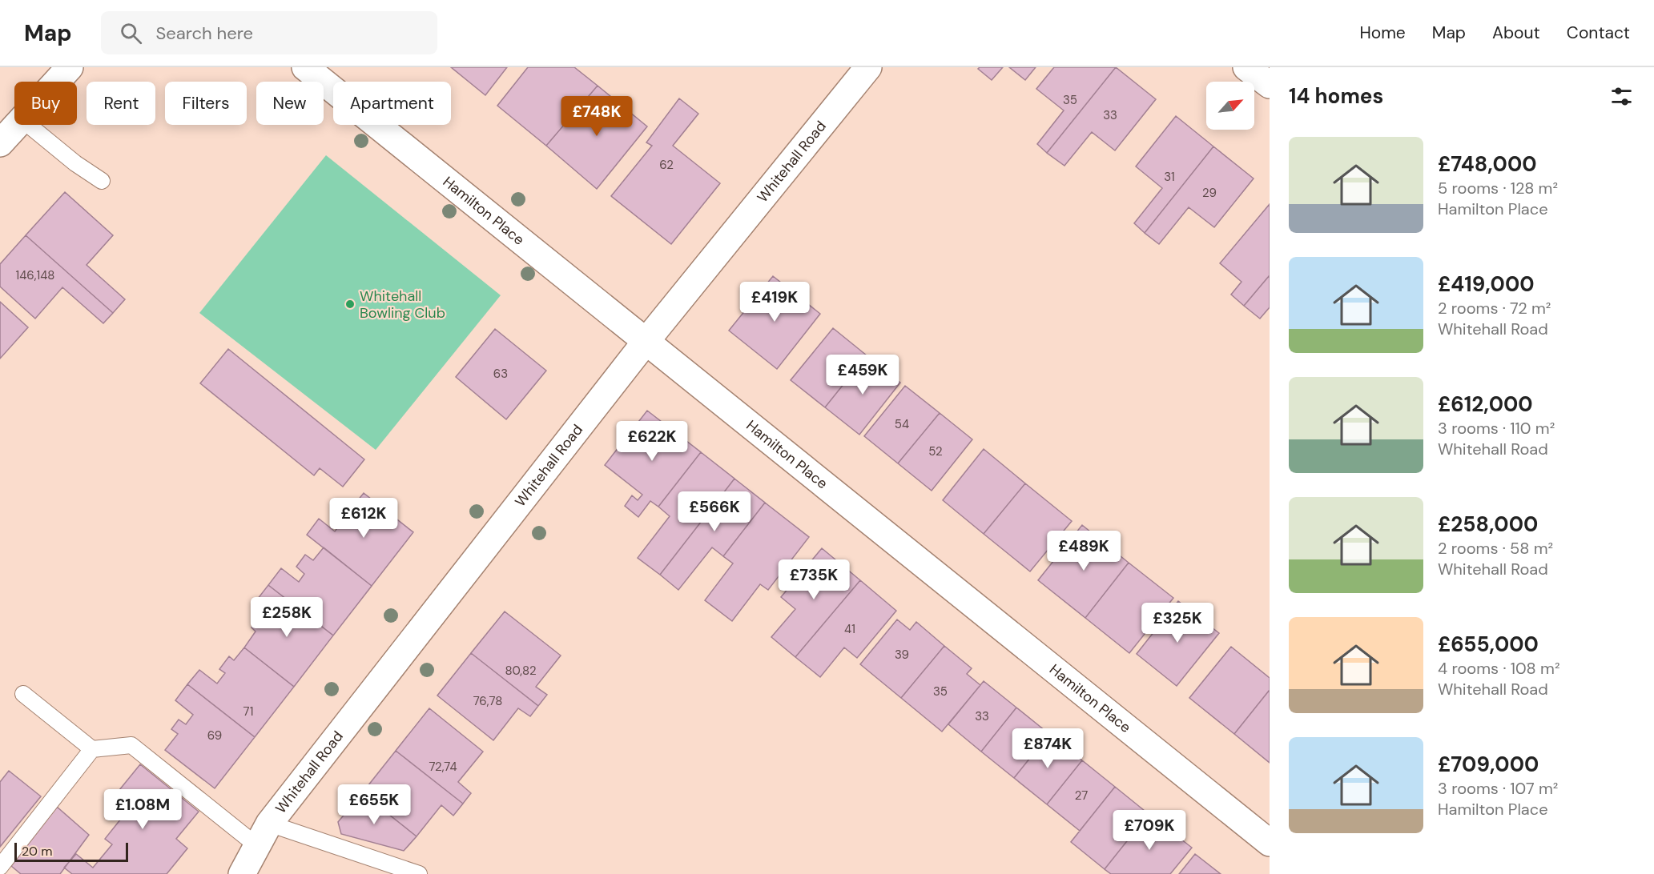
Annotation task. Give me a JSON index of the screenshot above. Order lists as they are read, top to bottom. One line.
{"streets":{"street":["Whitehall Road","Hamilton Place"]},"crossings":[["Whitehall Road","Hamilton Place"]],"places":["Whitehall Bowling Club"],"house_numbers":["35","33","62","31","29","146,148","63","54","52","41","39","80,82","35","76,78","71","33","69","72,74","27"],"scale_bar":"20 m","north":"top right","page":{"header":"Map","search":"Search here","nav":["Home","Map","About","Contact"],"heading":"14 homes","chip":["Buy","Rent","Filters","New","Apartment"],"price":["£748K","£419K","£459K","£622K","£566K","£612K","£489K","£735K","£258K","£325K","£874K","£655K","£1.08M","£709K"],"list":[{"name":"£748,000","note":"5 rooms · 128 m² · Hamilton Place"},{"name":"£419,000","note":"2 rooms · 72 m² · Whitehall Road"},{"name":"£612,000","note":"3 rooms · 110 m² · Whitehall Road"},{"name":"£258,000","note":"2 rooms · 58 m² · Whitehall Road"},{"name":"£655,000","note":"4 rooms · 108 m² · Whitehall Road"},{"name":"£709,000","note":"3 rooms · 107 m² · Hamilton Place"}],"scale":"20 m"}}
